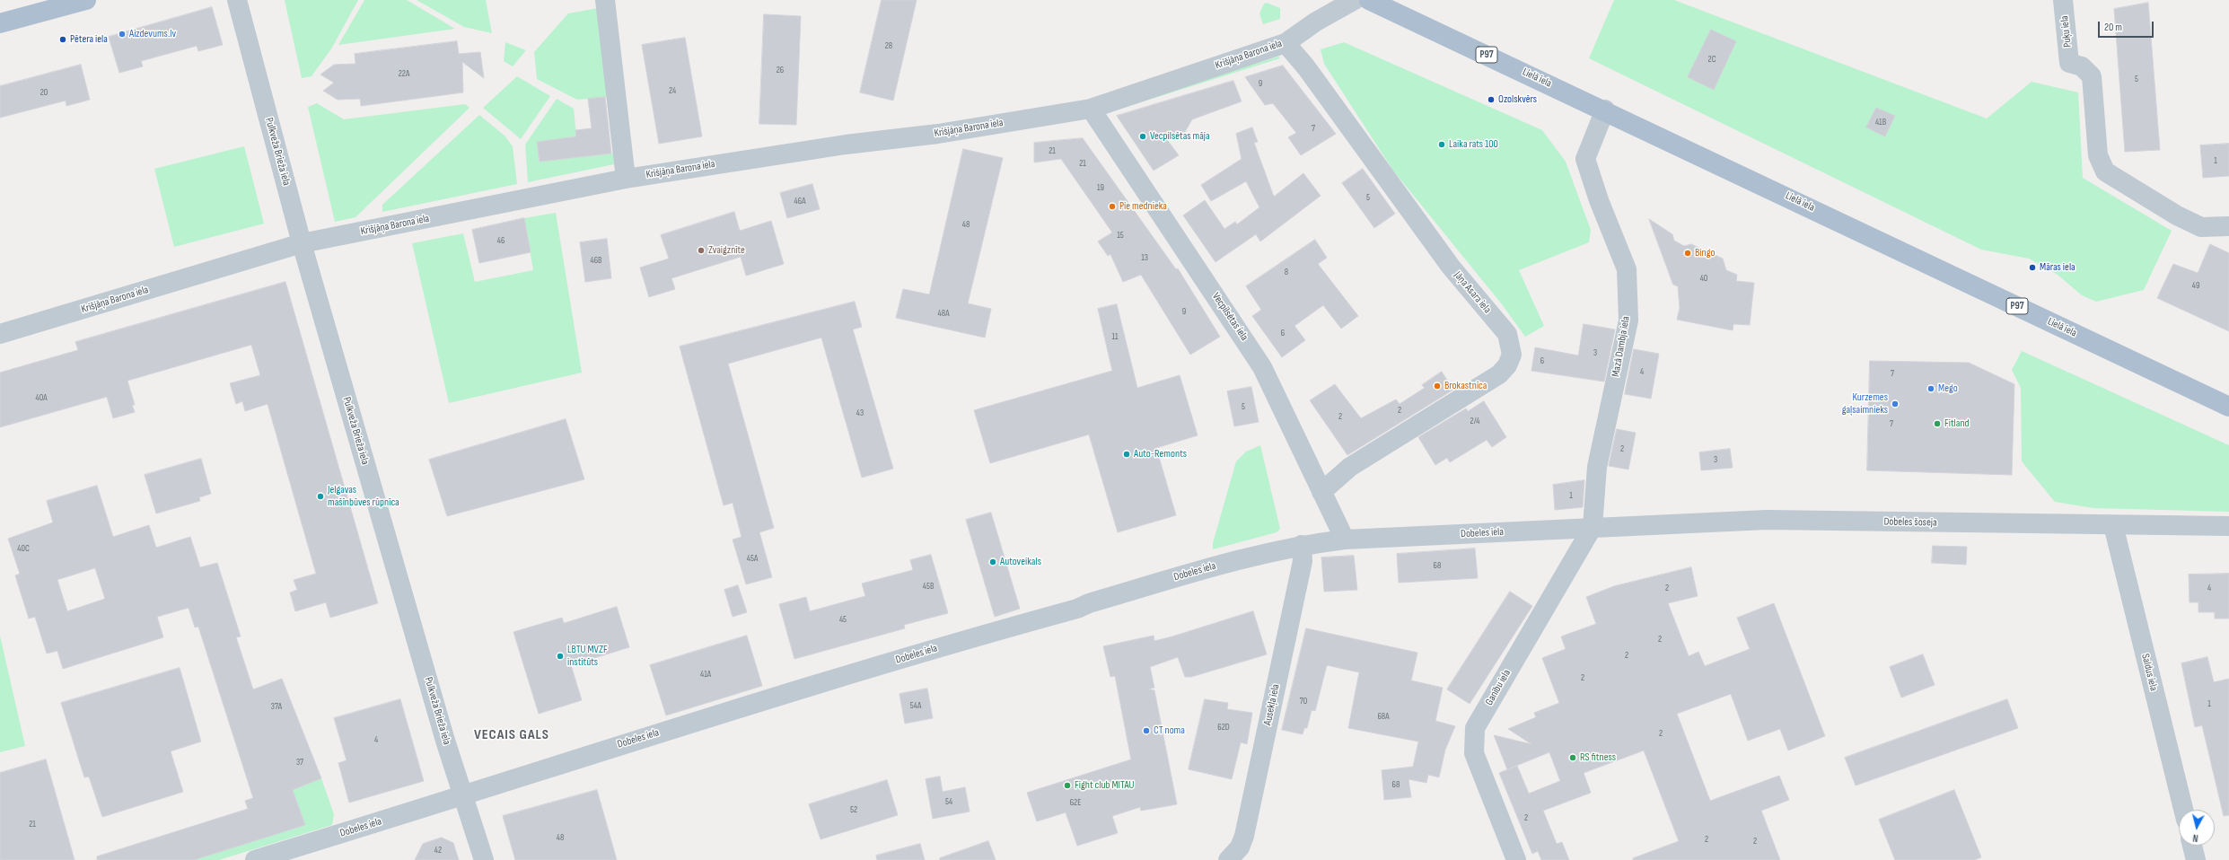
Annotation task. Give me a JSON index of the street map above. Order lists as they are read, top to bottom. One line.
{"streets":{"main road":["P97","Lielā iela"],"street":["Puķu iela","Krišjāņa Barona iela","Pulkveža Brieža iela","Jāņa Asara iela","Vecpilsētas iela","Mazā Dambja iela","Dobeles šoseja","Dobeles iela","Saldus iela","Ganību iela","Ausekļa iela"]},"crossings":[["Krišjāņa Barona iela","Pulkveža Brieža iela"],["Krišjāņa Barona iela","Jāņa Asara iela"],["Krišjāņa Barona iela","Vecpilsētas iela"],["Lielā iela","Mazā Dambja iela"],["Pulkveža Brieža iela","Dobeles iela"],["Jāņa Asara iela","Vecpilsētas iela"],["Vecpilsētas iela","Dobeles iela"],["Mazā Dambja iela","Dobeles šoseja"],["Mazā Dambja iela","Dobeles iela"],["Mazā Dambja iela","Ganību iela"],["Dobeles šoseja","Dobeles iela"],["Dobeles šoseja","Saldus iela"],["Dobeles šoseja","Ganību iela"],["Dobeles iela","Ganību iela"],["Dobeles iela","Ausekļa iela"]],"districts":["VECAIS GALS"],"places":["Aizdevums.lv","Pētera iela","Ozolskvērs","Vecpilsētas māja","Laika rats 100","Pie mednieka","Zvaigznīte","Bingo","Māras iela","Brokastnīca","Mego","Kurzemes gaļsaimnieks","Fitland","Auto-Remonts","Jelgavas mašīnbūves rūpnīca","Autoveikals","LBTU MVZF institūts","CT noma","RS fitness","Fight club MITAU"],"house_numbers":["28","2C","26","22A","5","9","24","20","41B","7","21","1","21","19","5","46A","48","15","46","13","46B","8","40","49","9","48A","6","11","3","6","4","7","40A","5","2","43","2","2/4","7","2","3","1","40C","45A","68","45B","2","4","45","2","2","41A","2","70","1","54A","37A","68A","62D","2","4","37","68","54","62E","52","2","21","48","2","2","42"],"scale_bar":"20 m","north":"bottom"}
